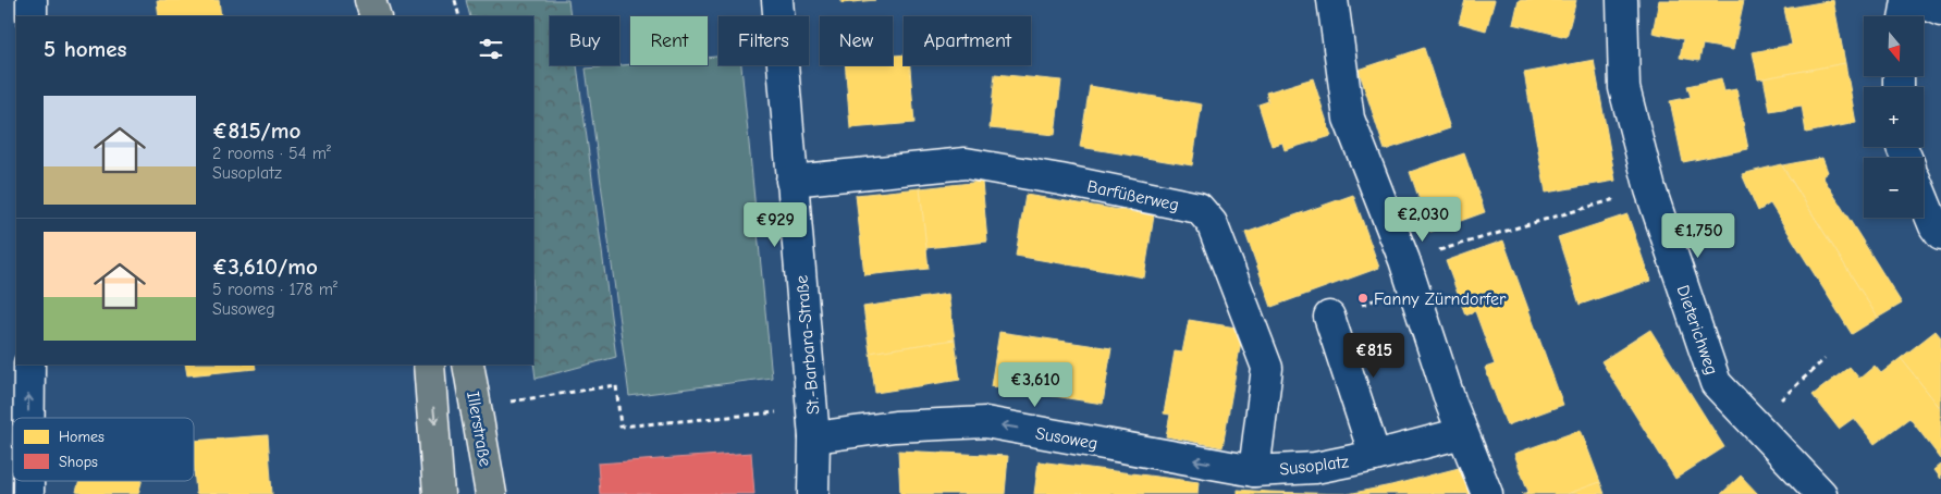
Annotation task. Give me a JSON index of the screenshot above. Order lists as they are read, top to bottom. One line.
{"streets":{"main road":["Illerstraße"],"street":["Barfüßerweg","Dieterichweg","St.-Barbara-Straße","Susoweg","Susoplatz"]},"crossings":[["Barfüßerweg","St.-Barbara-Straße"],["Barfüßerweg","Susoweg"],["Barfüßerweg","Susoplatz"],["St.-Barbara-Straße","Susoweg"],["Susoweg","Susoplatz"]],"one_way":["Susoweg"],"places":["Fanny Zürndorfer"],"legend":["Homes","Shops"],"north":"bottom","page":{"map_buttons":["+","−"],"chip":["Buy","Rent","Filters","New","Apartment"],"heading":"5 homes","list":[{"name":"€815/mo","note":"2 rooms · 54 m² · Susoplatz"},{"name":"€3,610/mo","note":"5 rooms · 178 m² · Susoweg"}],"price":["€2,030","€929","€1,750","€815","€3,610"]}}
